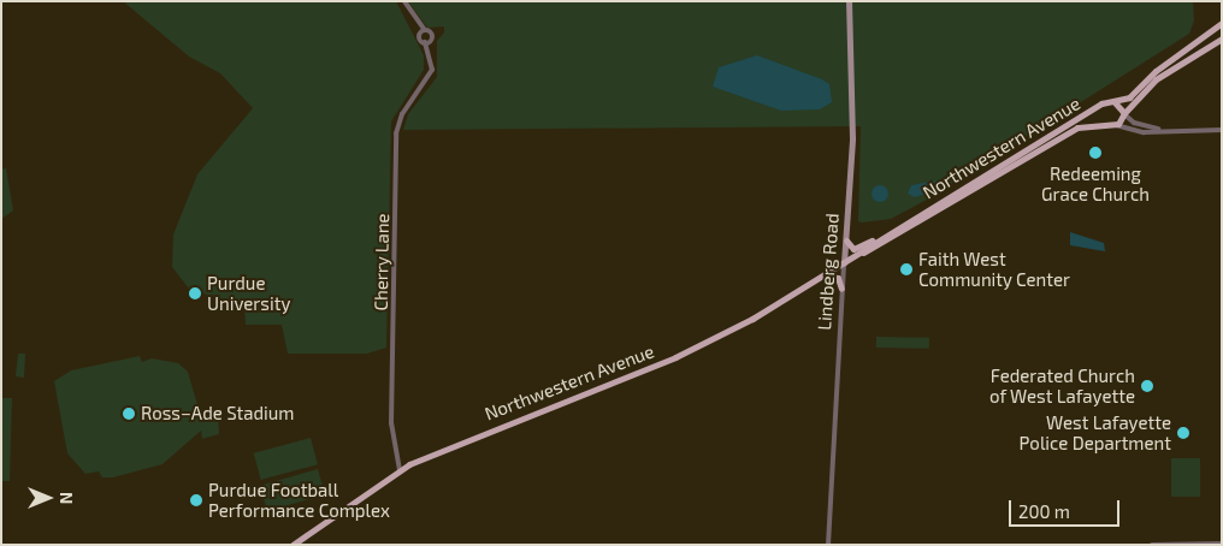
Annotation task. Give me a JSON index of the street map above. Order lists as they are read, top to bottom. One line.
{"streets":{"main road":["Northwestern Avenue","Lindberg Road"],"street":["Cherry Lane"]},"crossings":[["Northwestern Avenue","Cherry Lane"],["Northwestern Avenue","Lindberg Road"]],"places":["Redeeming Grace Church","Faith West Community Center","Purdue University","Federated Church of West Lafayette","Ross–Ade Stadium","West Lafayette Police Department","Purdue Football Performance Complex"],"scale_bar":"200 m","north":"right"}
